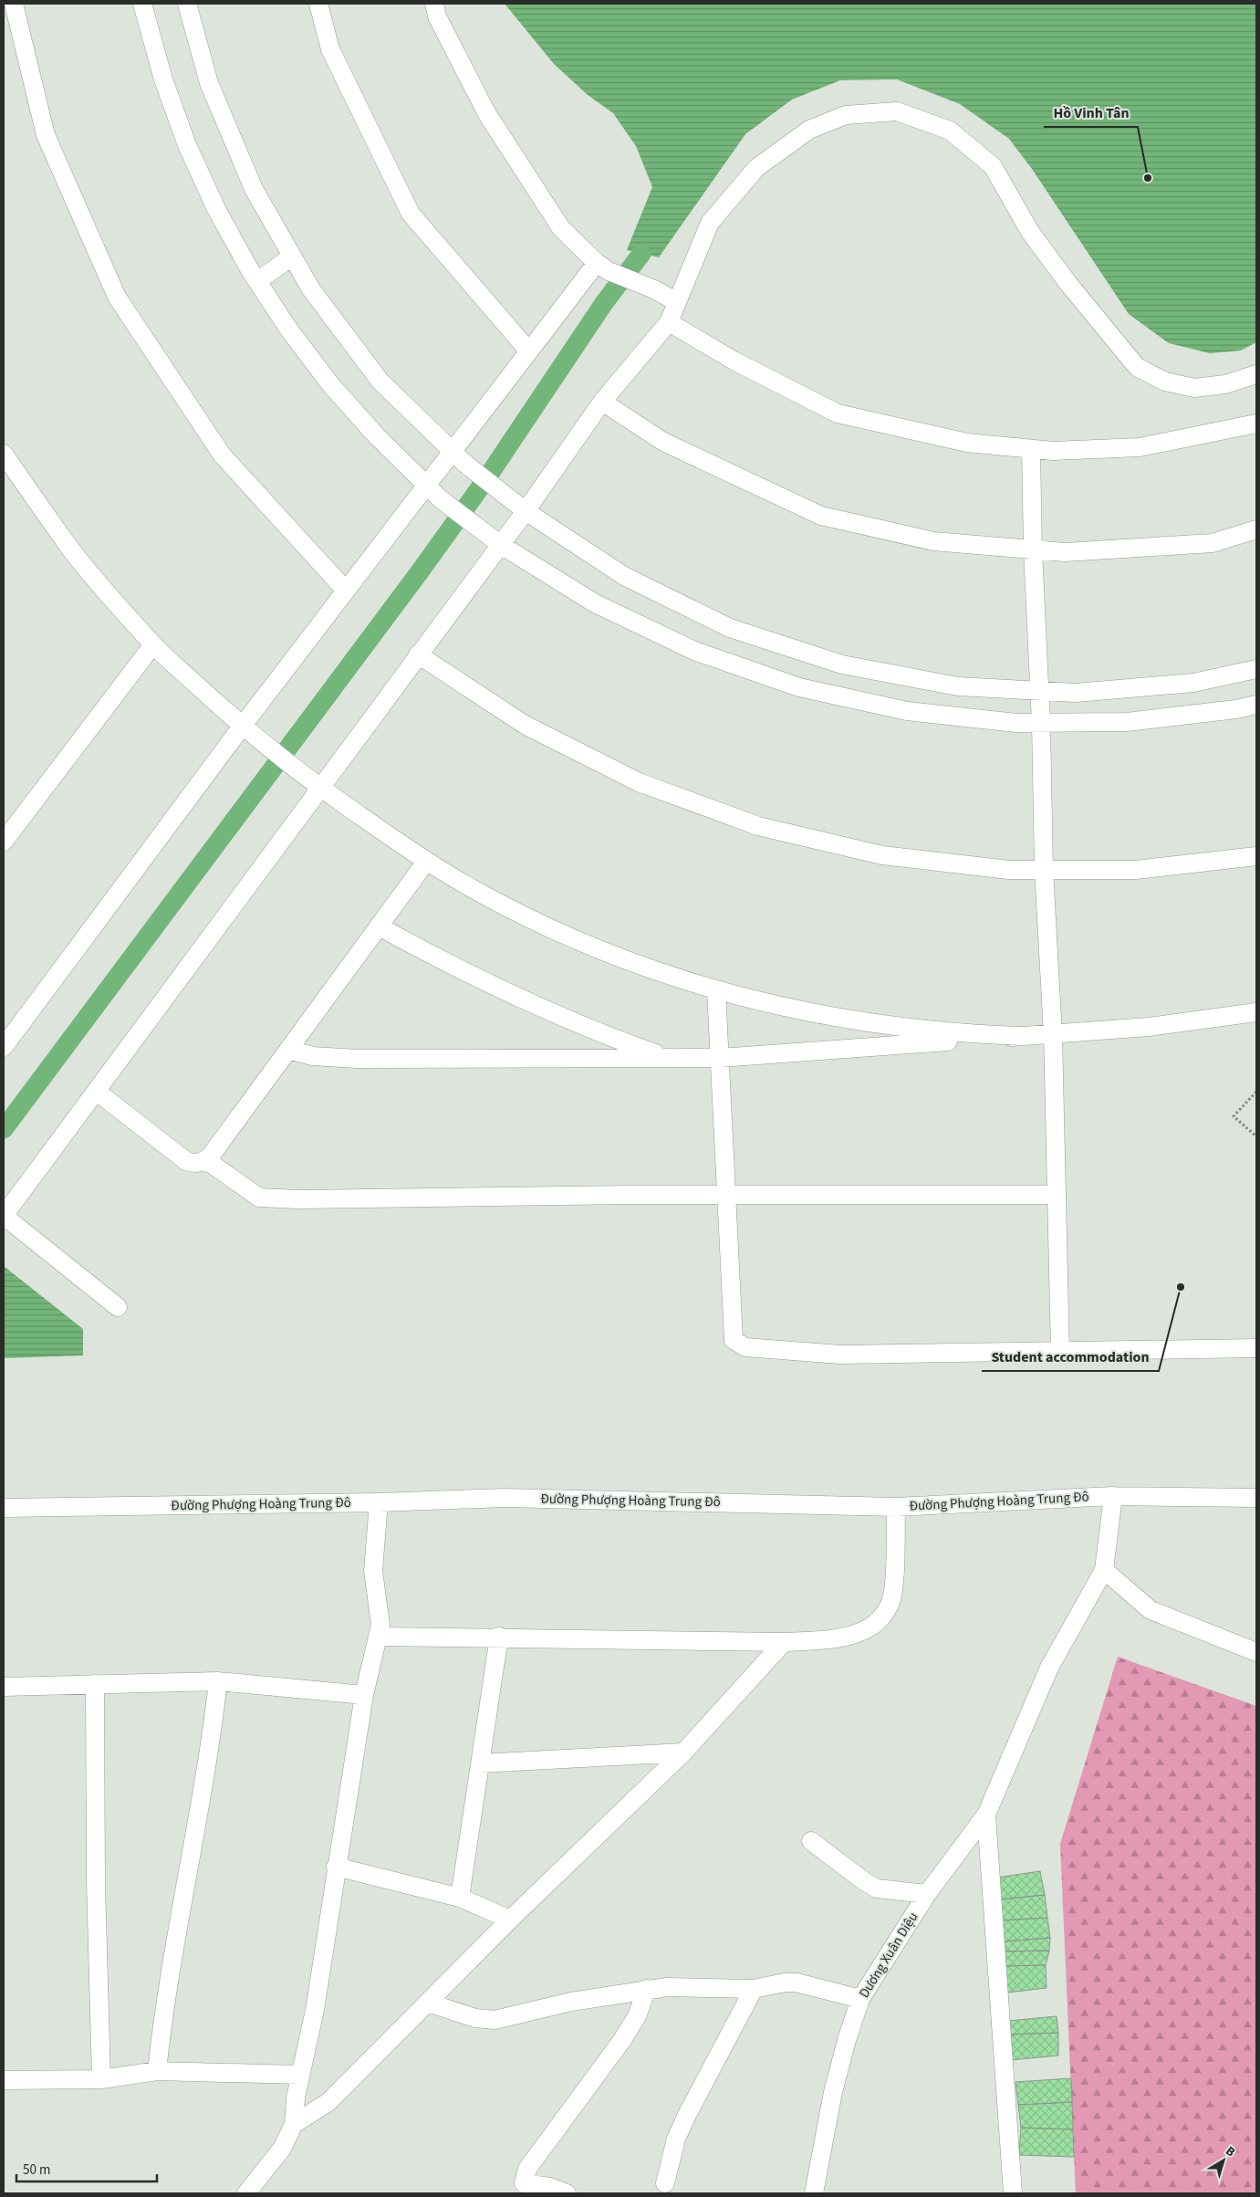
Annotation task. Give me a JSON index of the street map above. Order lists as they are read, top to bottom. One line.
{"streets":{"street":["Đường Phượng Hoàng Trung Đô","Dương Xuân Diệu"]},"places":["Hồ Vinh Tân","Student accommodation"],"scale_bar":"50 m","north":"top right"}
